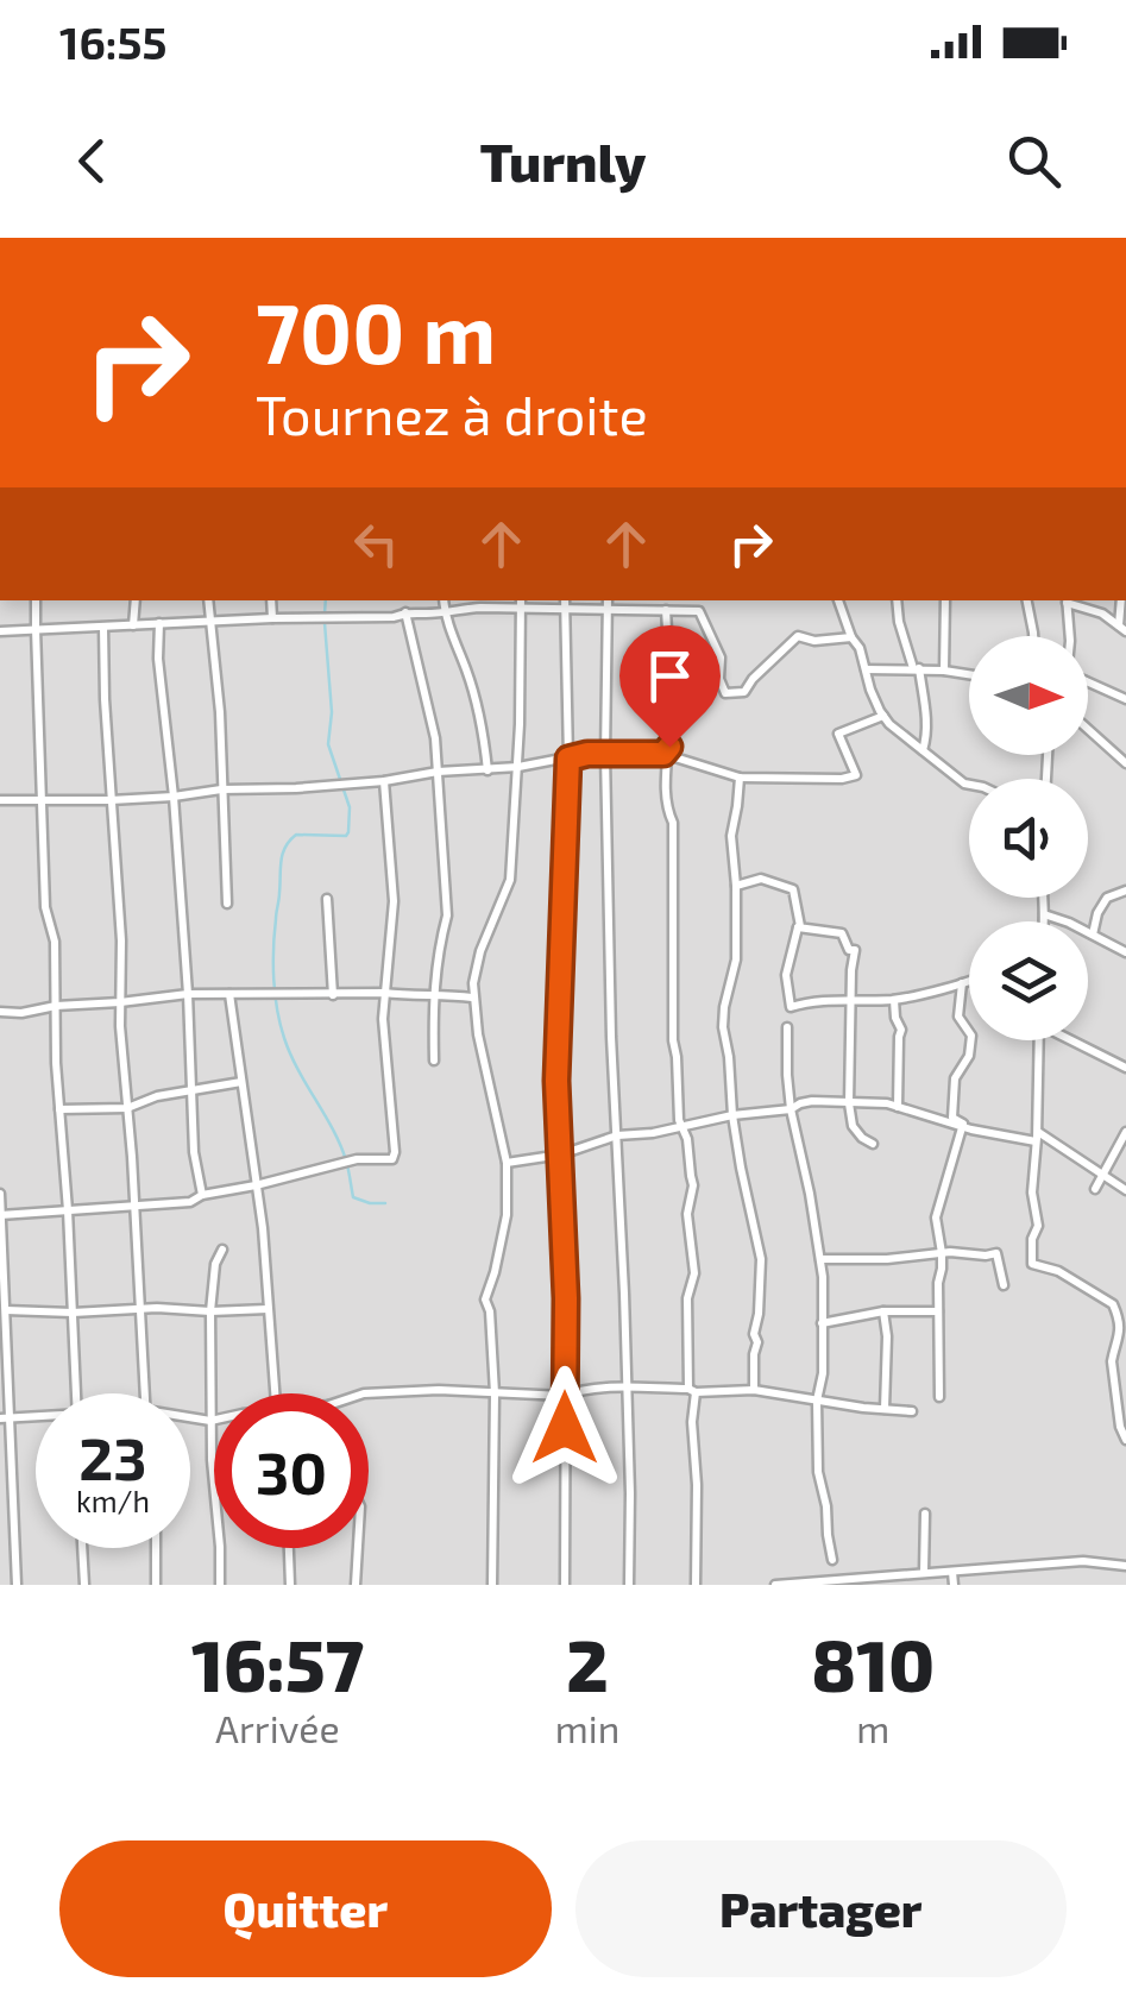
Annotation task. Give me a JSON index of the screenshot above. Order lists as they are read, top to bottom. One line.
{"north":"right","page":{"status":"16:55","header":"Turnly","turn":["700 m","Tournez à droite"],"speed":"23 km/h","limit":"30","eta":["16:57","Arrivée","2","min","810","m"],"buttons":["Quitter","Partager"]}}
